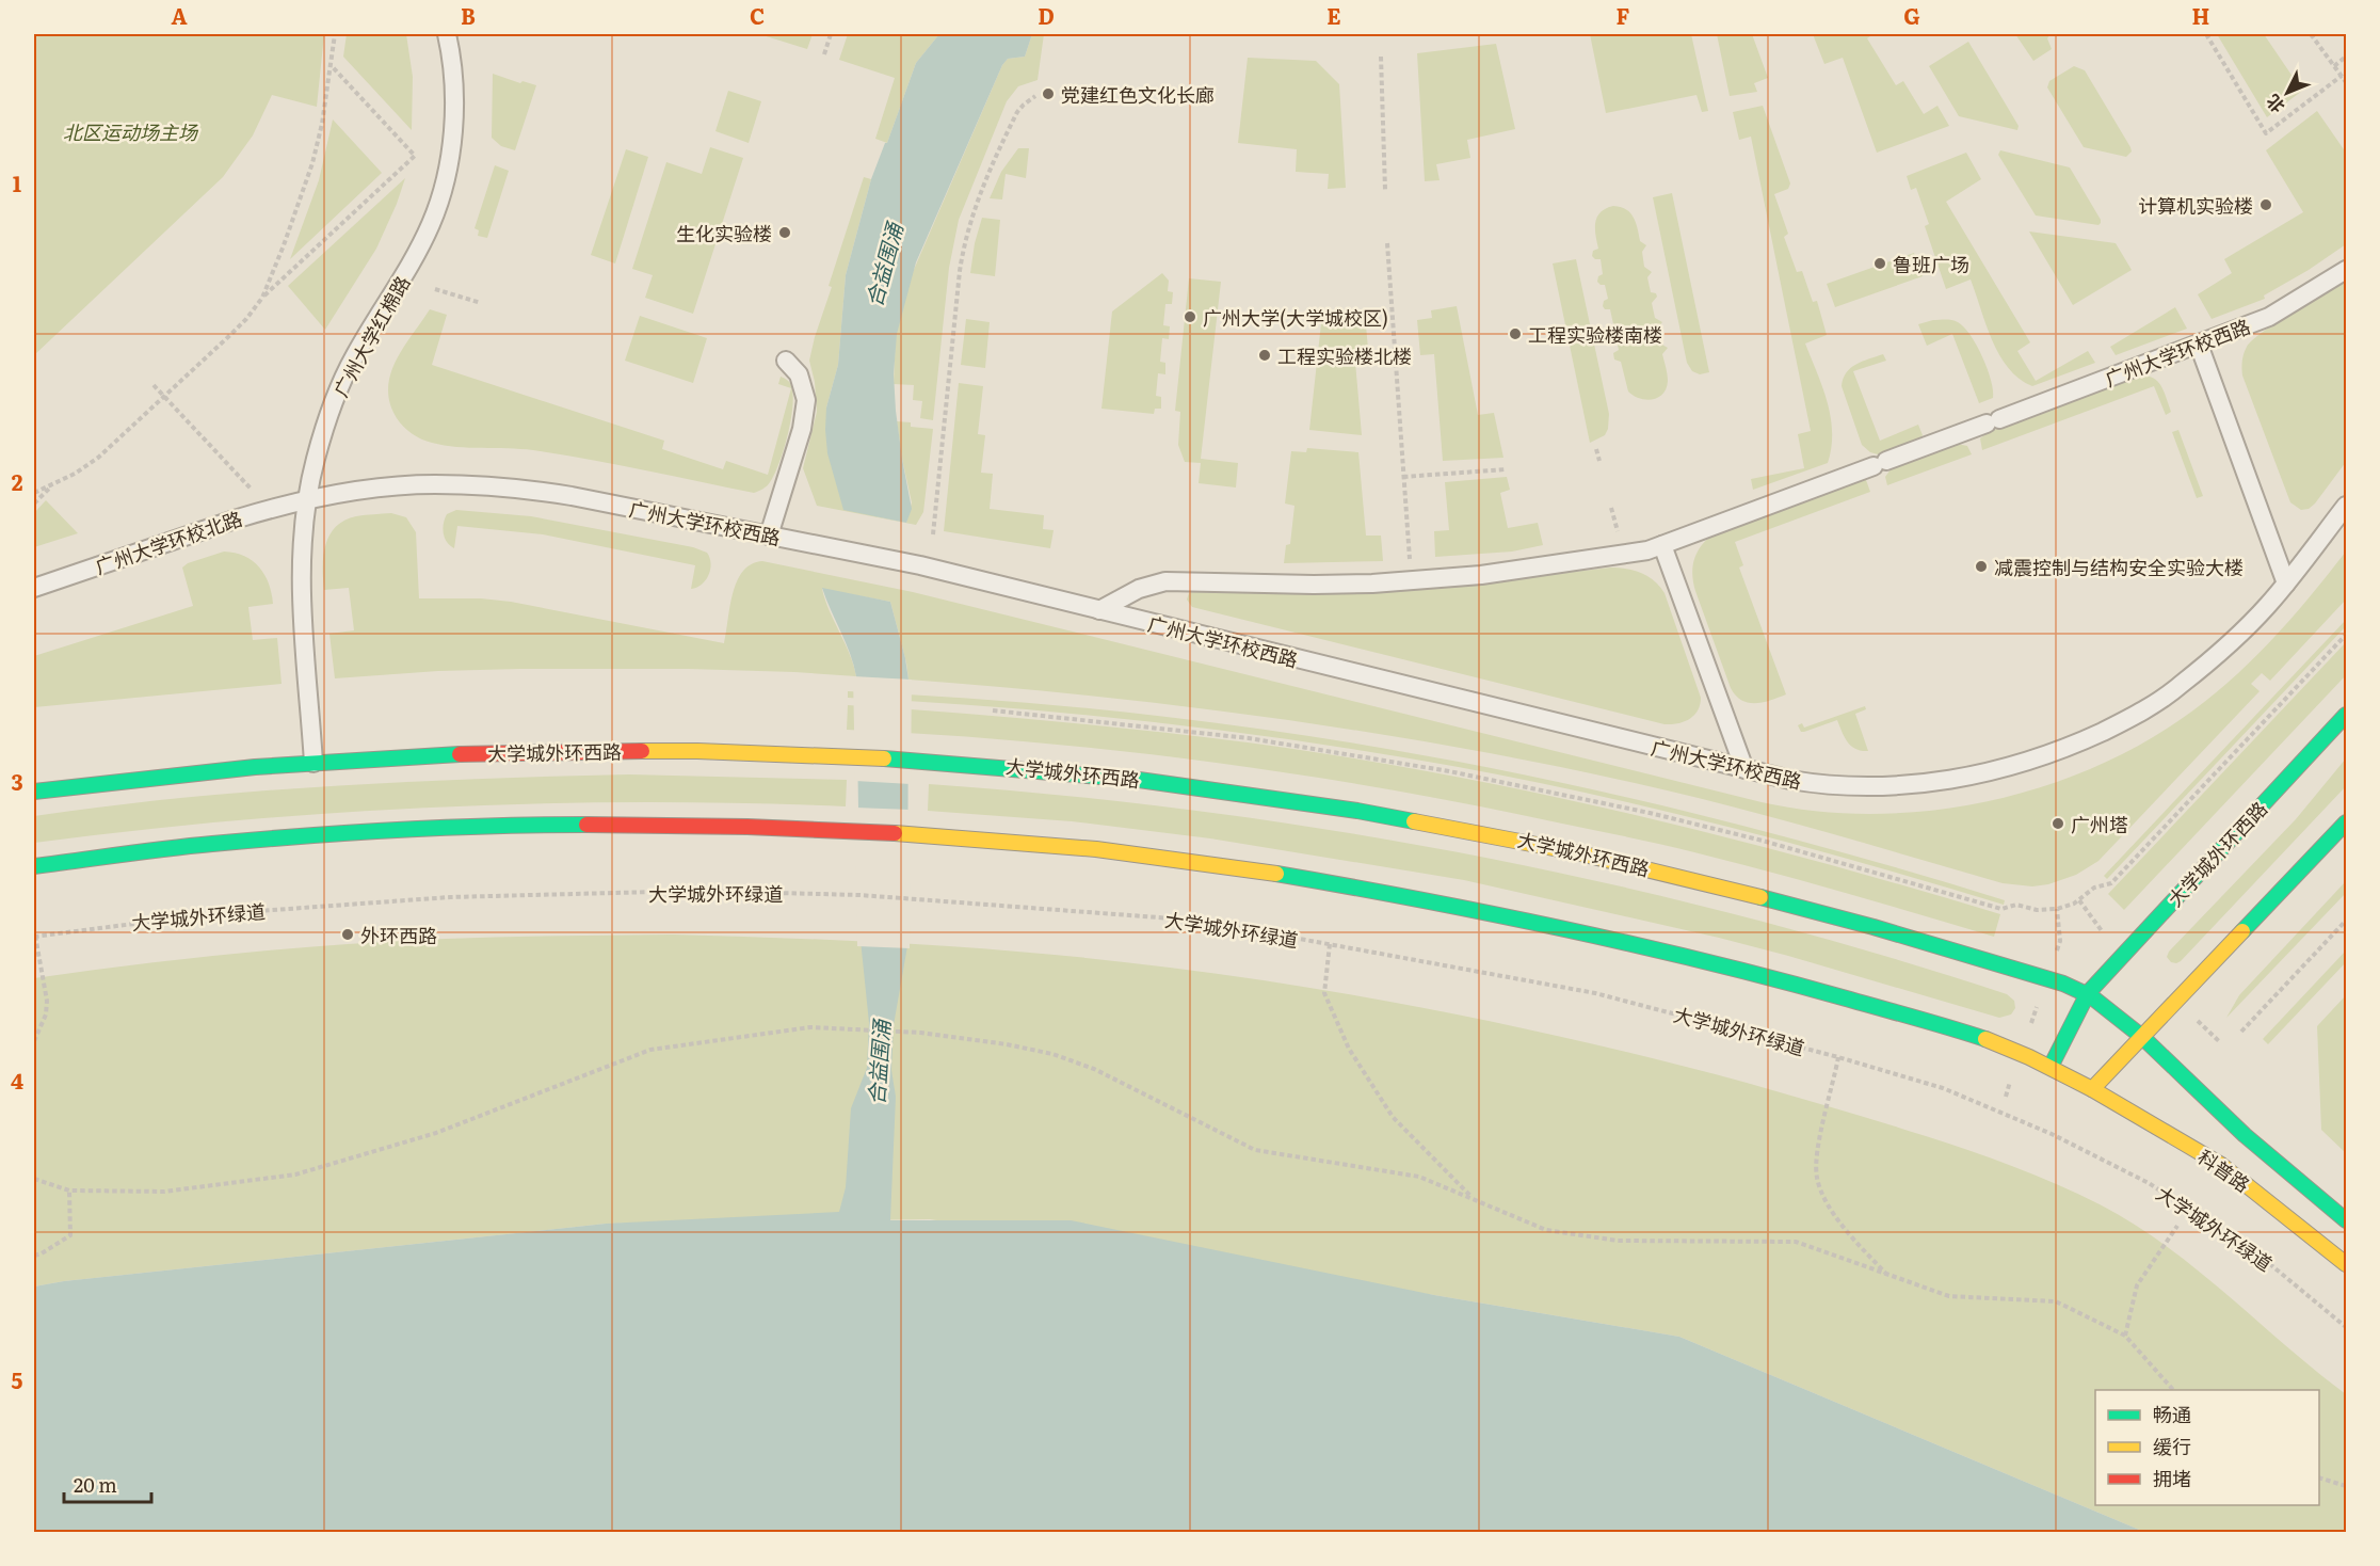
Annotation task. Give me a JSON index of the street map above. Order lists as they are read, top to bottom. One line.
{"streets":{"main road":["大学城外环西路","科普路"],"lane":["广州大学红棉路","广州大学环校西路","广州大学环校北路"],"path":["大学城外环绿道"]},"crossings":[["广州大学红棉路","广州大学环校西路"],["广州大学红棉路","广州大学环校北路"],["广州大学红棉路","大学城外环西路"],["广州大学环校西路","广州大学环校北路"],["大学城外环西路","科普路"]],"water":["合益围涌"],"parks":["北区运动场主场"],"places":["党建红色文化长廊","计算机实验楼","生化实验楼","鲁班广场","广州大学(大学城校区)","工程实验楼南楼","工程实验楼北楼","减震控制与结构安全实验大楼","广州塔","外环西路"],"legend":["畅通","缓行","拥堵"],"scale_bar":"20 m","north":"bottom left","grid":{"columns":["A","B","C","D","E","F","G","H"],"rows":["1","2","3","4","5"]}}
